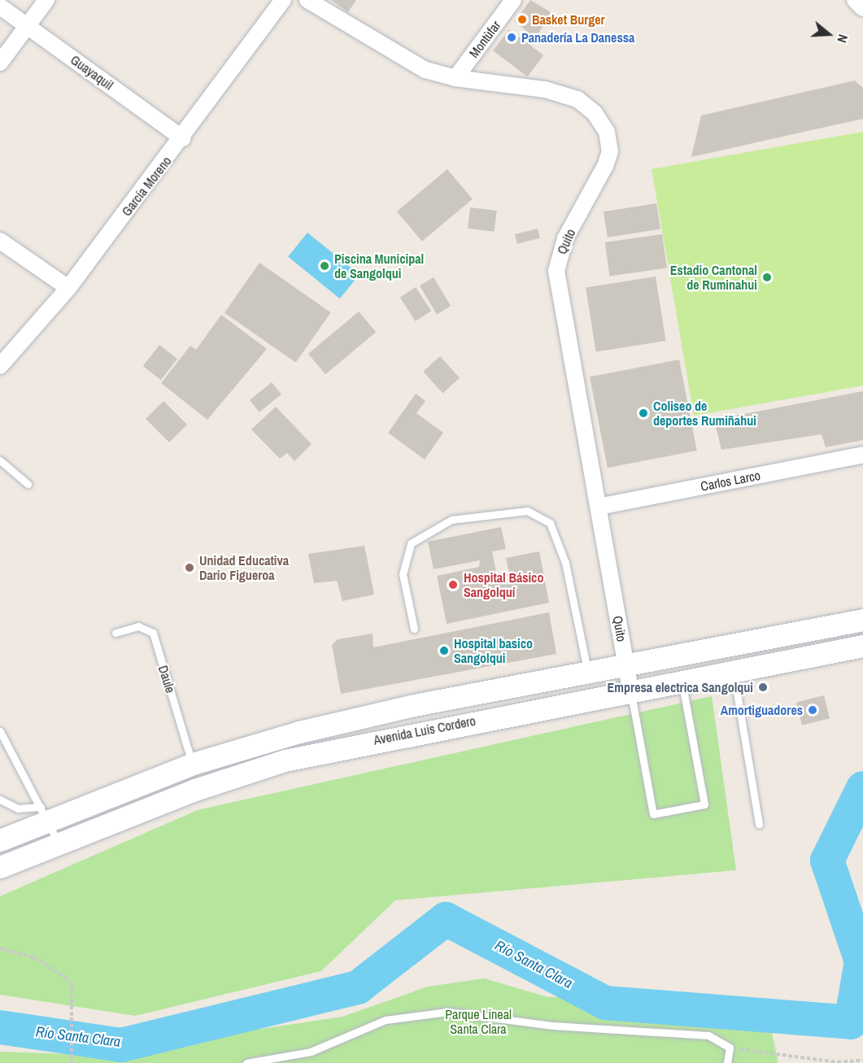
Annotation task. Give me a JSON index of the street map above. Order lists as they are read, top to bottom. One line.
{"streets":{"main road":["Avenida Luis Cordero"],"street":["Montùfar","Guayaquil","García Moreno","Quito","Carlos Larco"],"lane":["Daule"]},"crossings":[["Montùfar","Quito"],["Guayaquil","García Moreno"],["Quito","Carlos Larco"],["Quito","Avenida Luis Cordero"],["Daule","Avenida Luis Cordero"]],"water":["Río Santa Clara"],"parks":["Parque Lineal Santa Clara"],"places":["Basket Burger","Panadería La Danessa","Piscina Municipal de Sangolqui","Estadio Cantonal de Ruminahui","Coliseo de deportes Rumiñahui","Unidad Educativa Dario Figueroa","Hospital Básico Sangolquí","Hospital basico Sangolqui","Empresa electrica Sangolqui","Amortiguadores"],"north":"right"}
